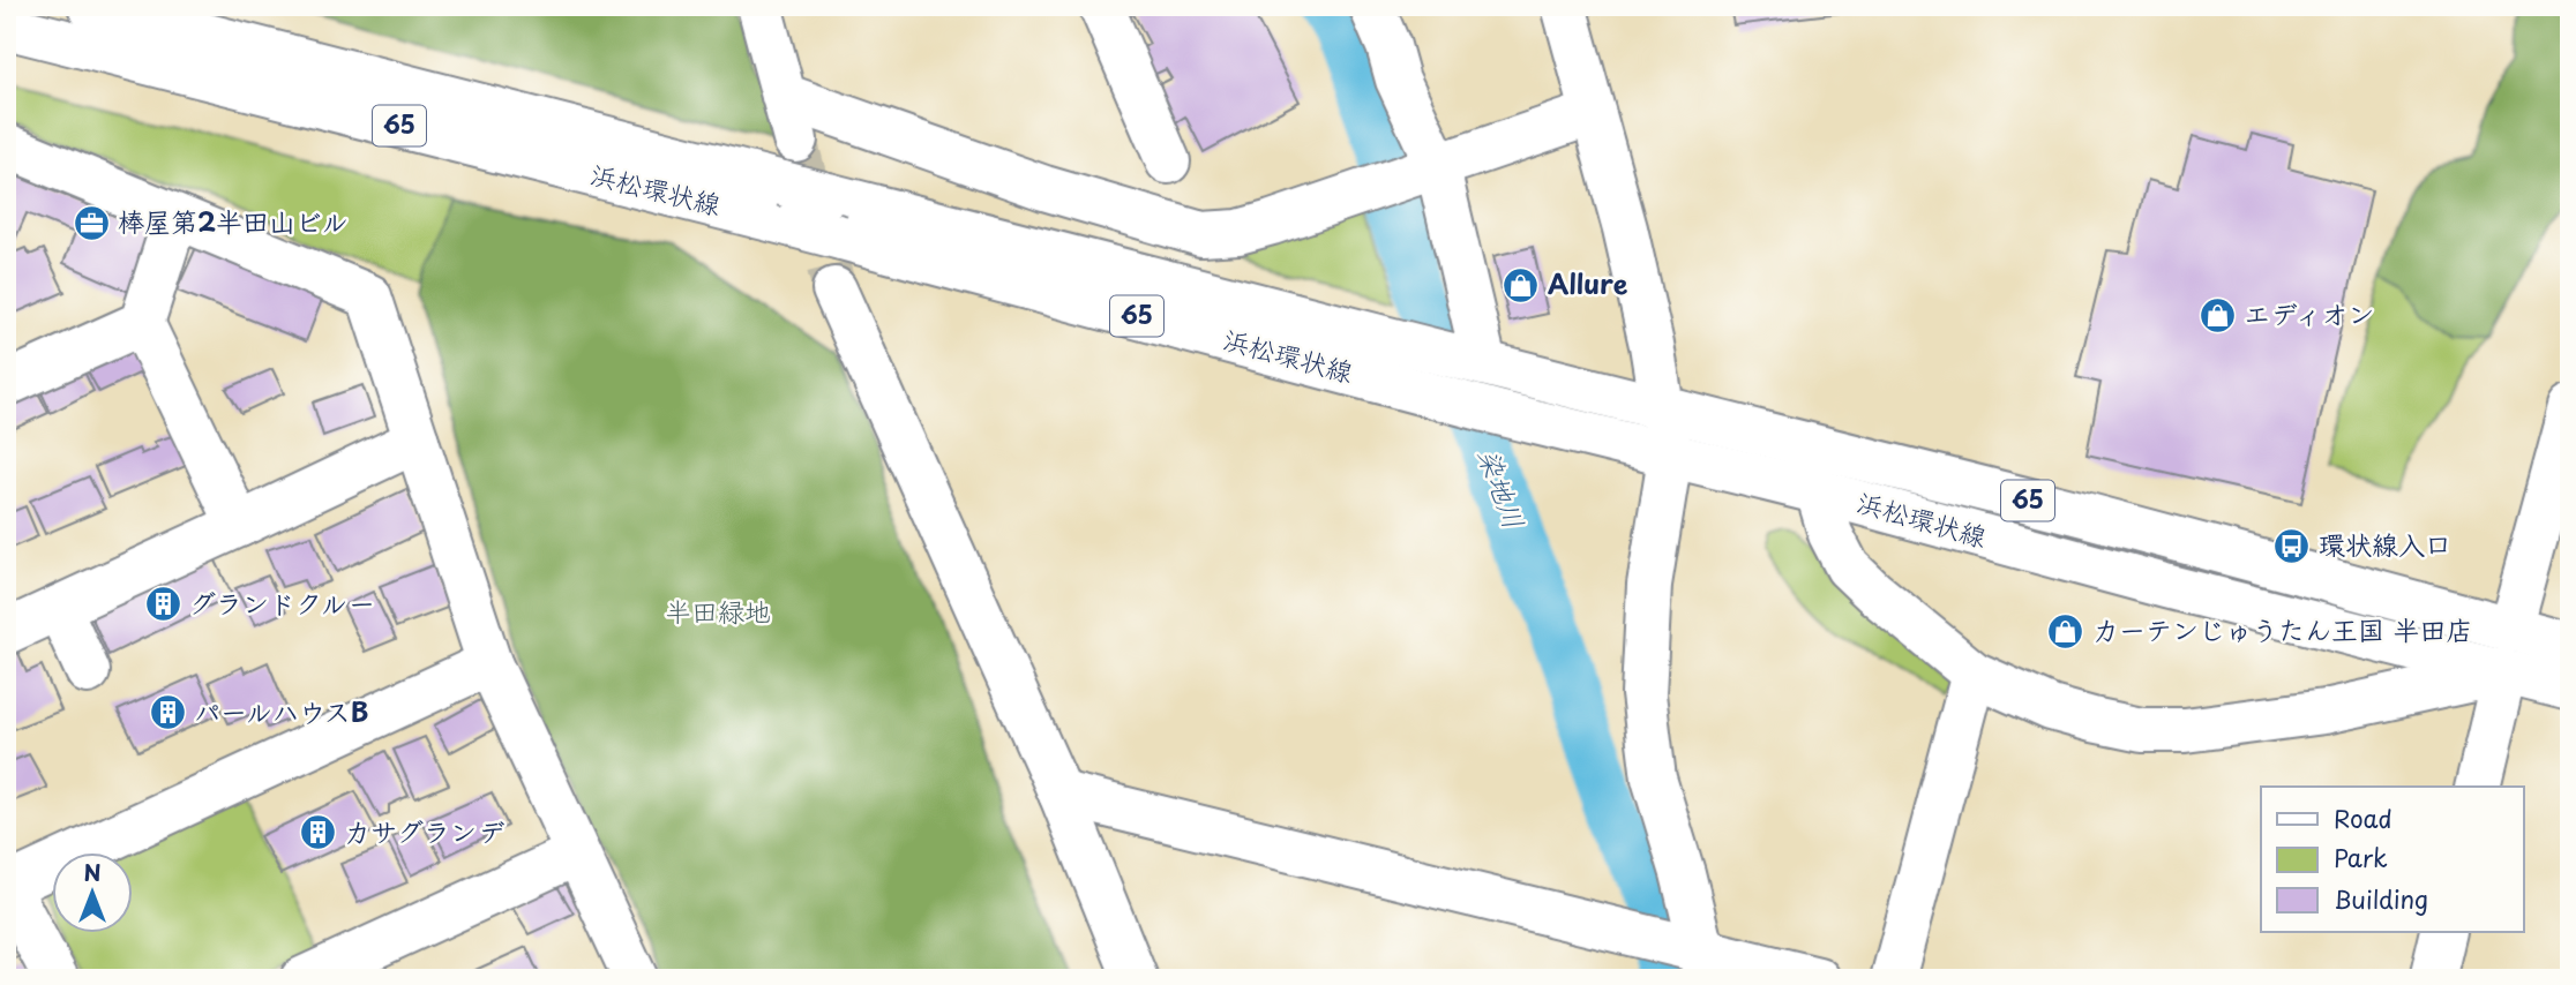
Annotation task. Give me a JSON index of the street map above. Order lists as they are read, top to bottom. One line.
{"streets":{"street":["65","浜松環状線"]},"water":["染地川"],"parks":["半田緑地"],"places":{"office":["棒屋第2半田山ビル"],"shop":["Allure","エディオン","カーテンじゅうたん王国 半田店"],"bus stop":["環状線入口"],"building":["グランドクルー","パールハウスB","カサグランデ"]},"legend":["Road","Park","Building"],"north":"top"}
